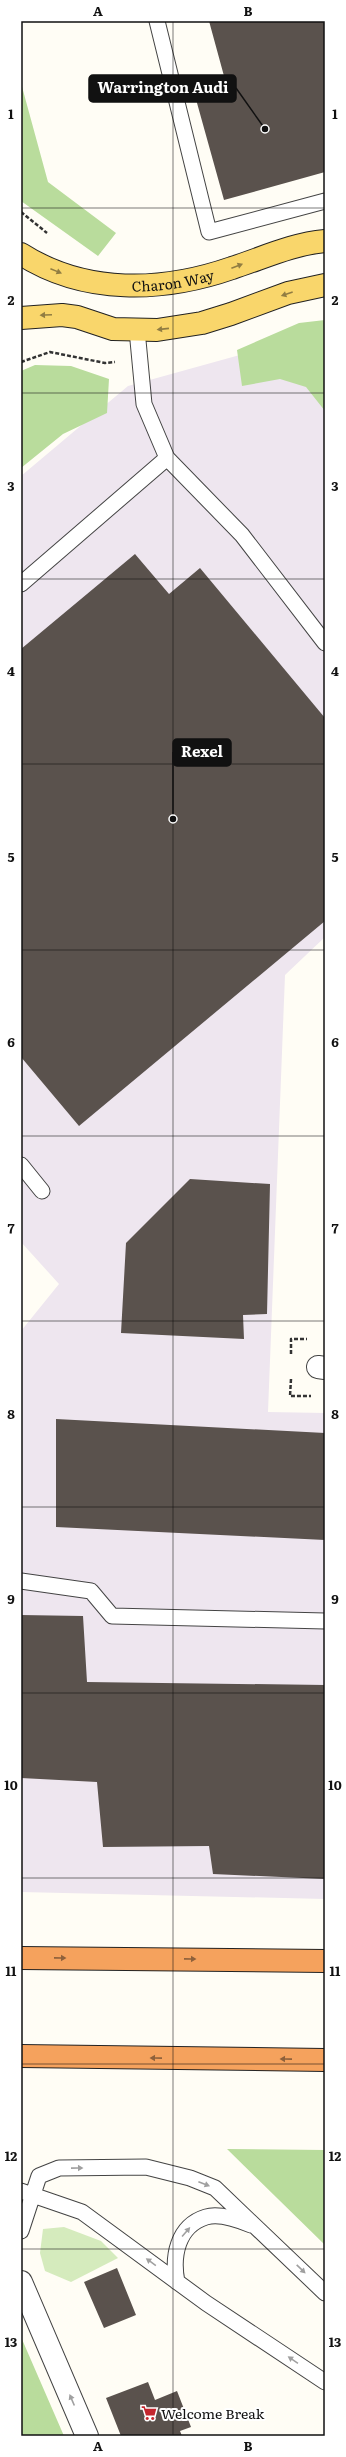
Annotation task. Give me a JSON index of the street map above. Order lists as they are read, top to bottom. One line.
{"streets":{"main road":["Charon Way"]},"places":{"other":["Warrington Audi","Rexel"],"supermarket":["Welcome Break"]},"grid":{"columns":["A","B"],"rows":["1","2","3","4","5","6","7","8","9","10","11","12","13"]}}
